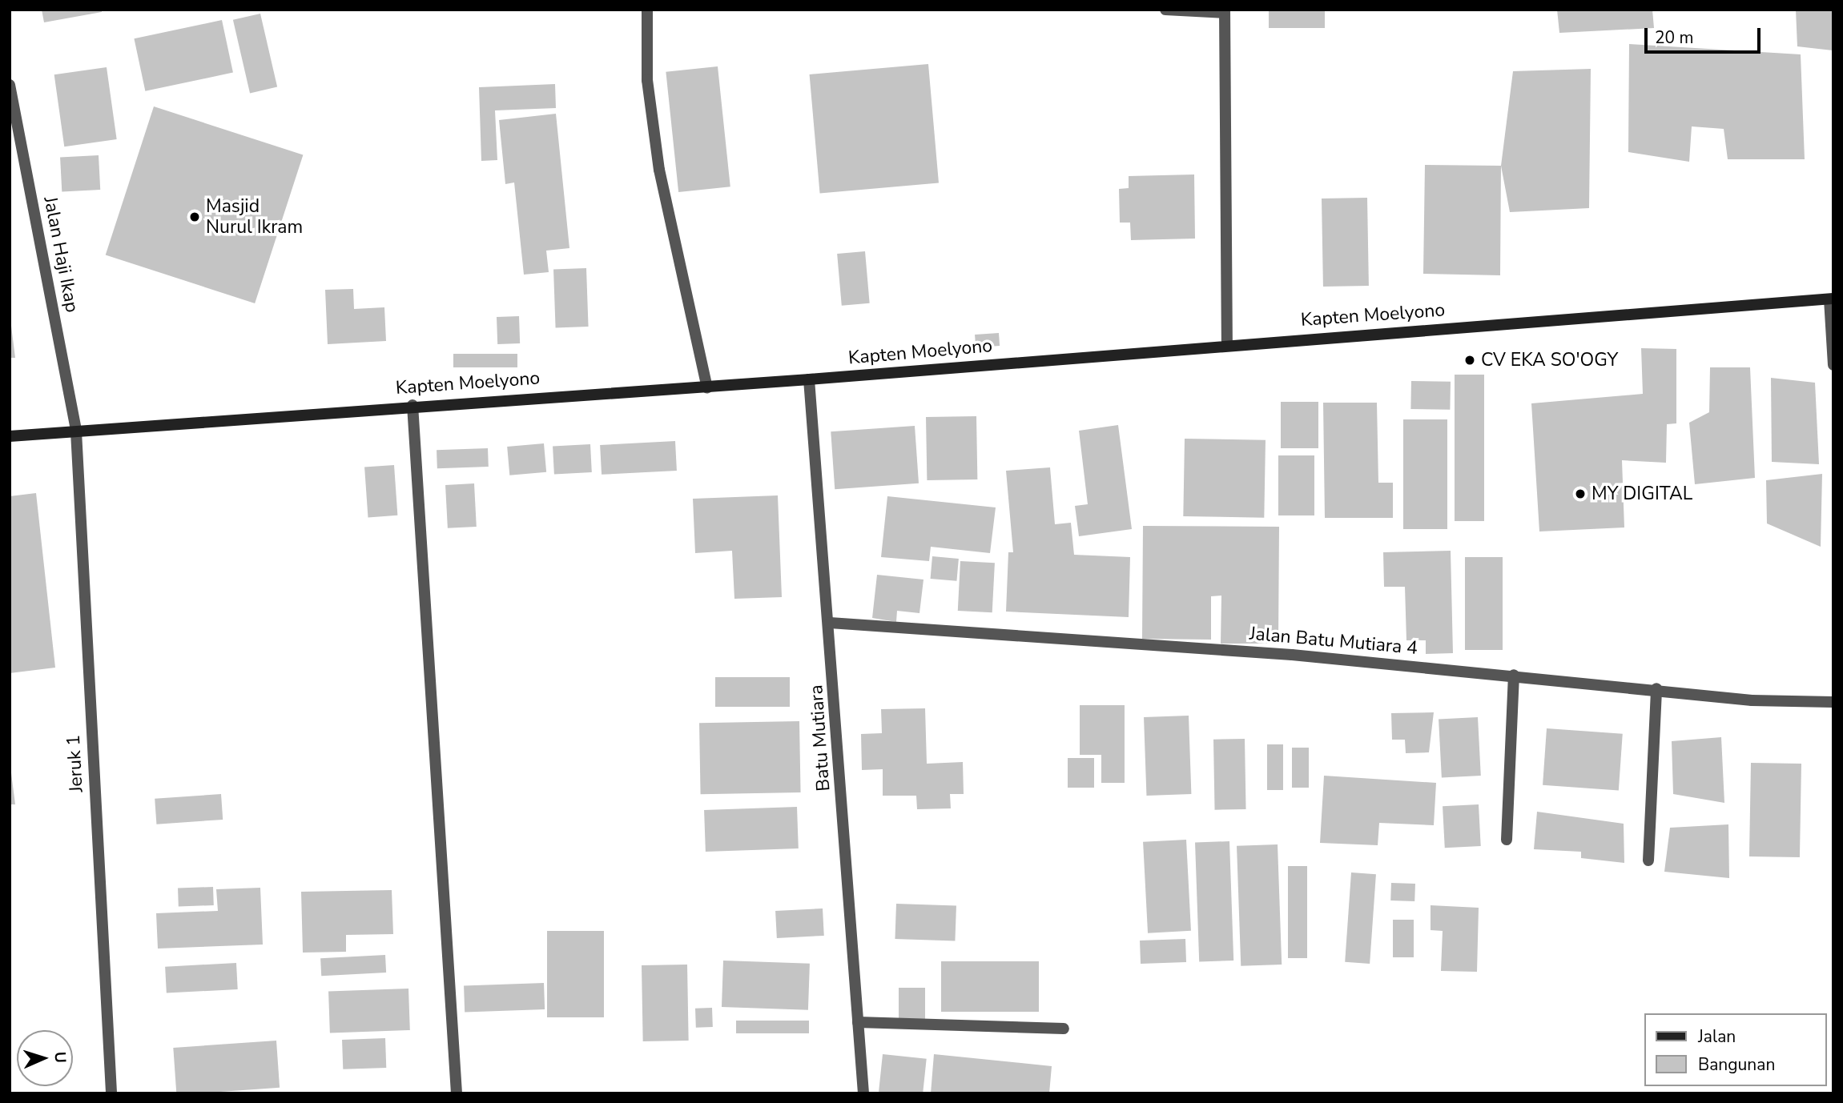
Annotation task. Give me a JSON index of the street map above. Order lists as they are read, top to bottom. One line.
{"streets":{"street":["Jalan Haji Ikap","Kapten Moelyono","Jalan Batu Mutiara 4","Batu Mutiara","Jeruk 1"]},"crossings":[["Jalan Haji Ikap","Kapten Moelyono"],["Jalan Haji Ikap","Jeruk 1"],["Kapten Moelyono","Batu Mutiara"],["Kapten Moelyono","Jeruk 1"],["Jalan Batu Mutiara 4","Batu Mutiara"]],"places":["Masjid Nurul Ikram","CV EKA SO'OGY","MY DIGITAL"],"legend":["Jalan","Bangunan"],"scale_bar":"20 m","north":"right"}
